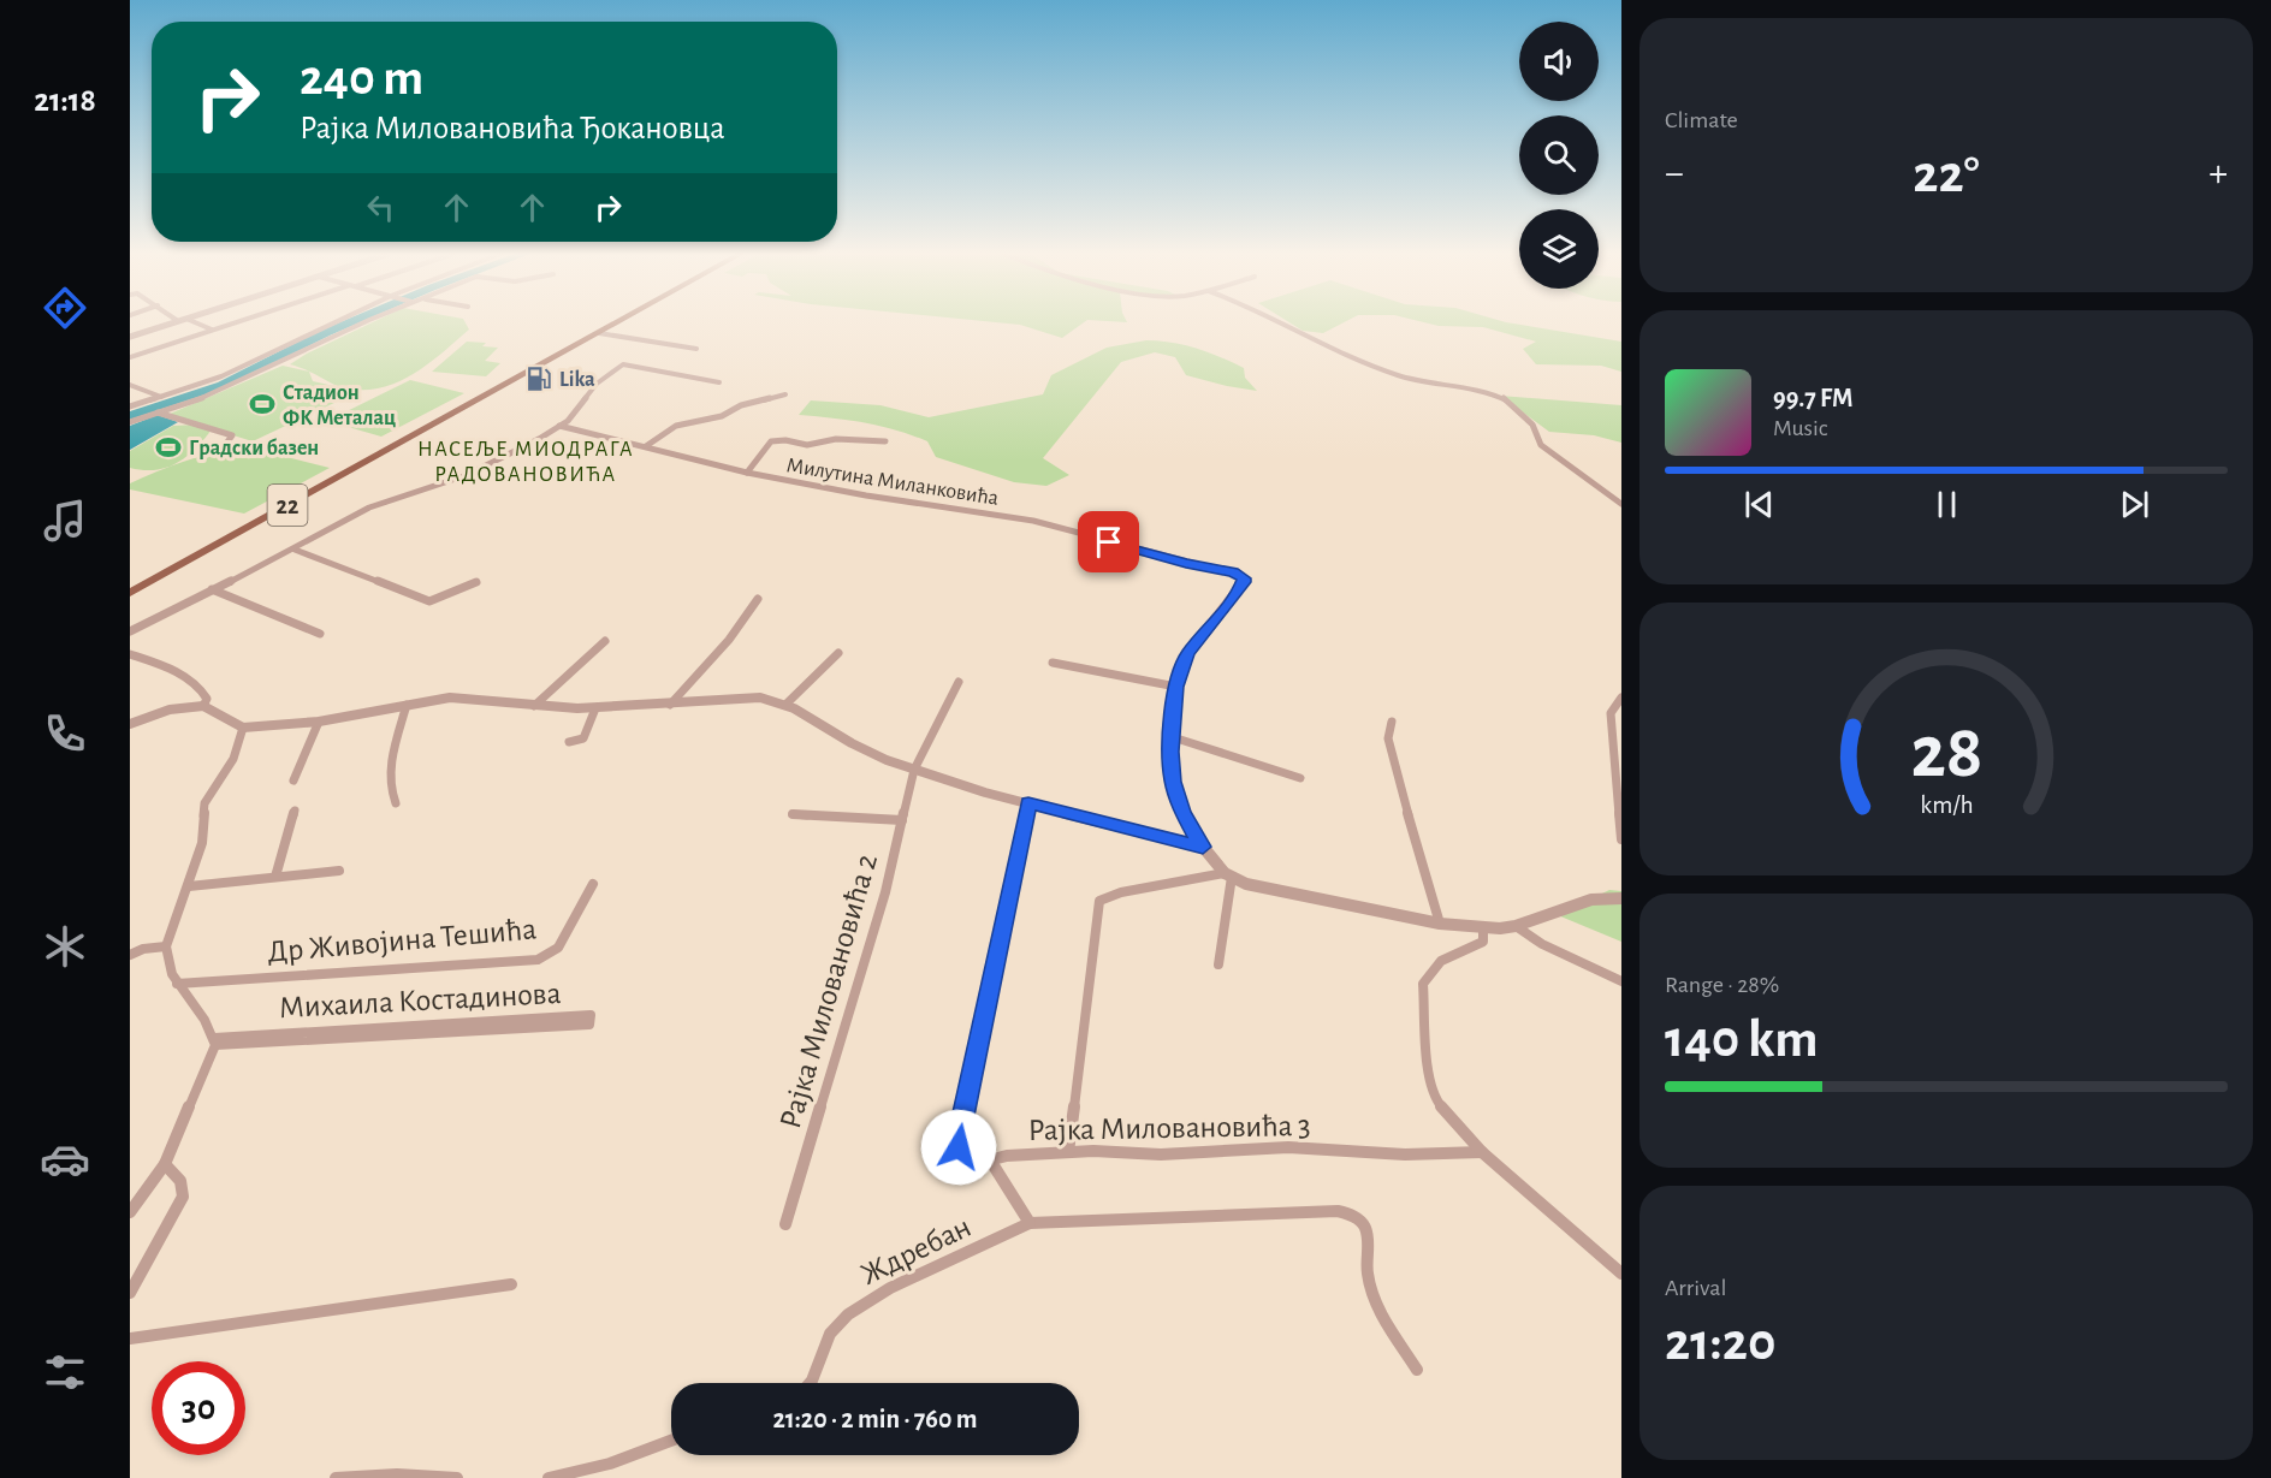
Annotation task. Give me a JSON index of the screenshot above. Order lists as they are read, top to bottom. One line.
{"streets":{"main road":["22"],"street":["Милутина Миланковића","Др Живојина Тешића","Рајка Миловановића 2","Михаила Костадинова","Рајка Миловановића 3","Ждребан"]},"districts":["НАСЕЉЕ МИОДРАГА РАДОВАНОВИЋА"],"places":{"fuel station":["Lika"],"sports":["Стадион ФК Металац","Градски базен"]},"page":{"tabs":"21:18","tile":["Climate",["Range · 28%","140 km"],["Arrival","21:20"]],"turn":["240 m","Рајка Миловановића Ђокановца"],"heat":["−","22°","+"],"song":["99.7 FM","Music"],"limit":"30","trip":"21:20 · 2 min · 760 m","gauge":["28","km/h"]}}
